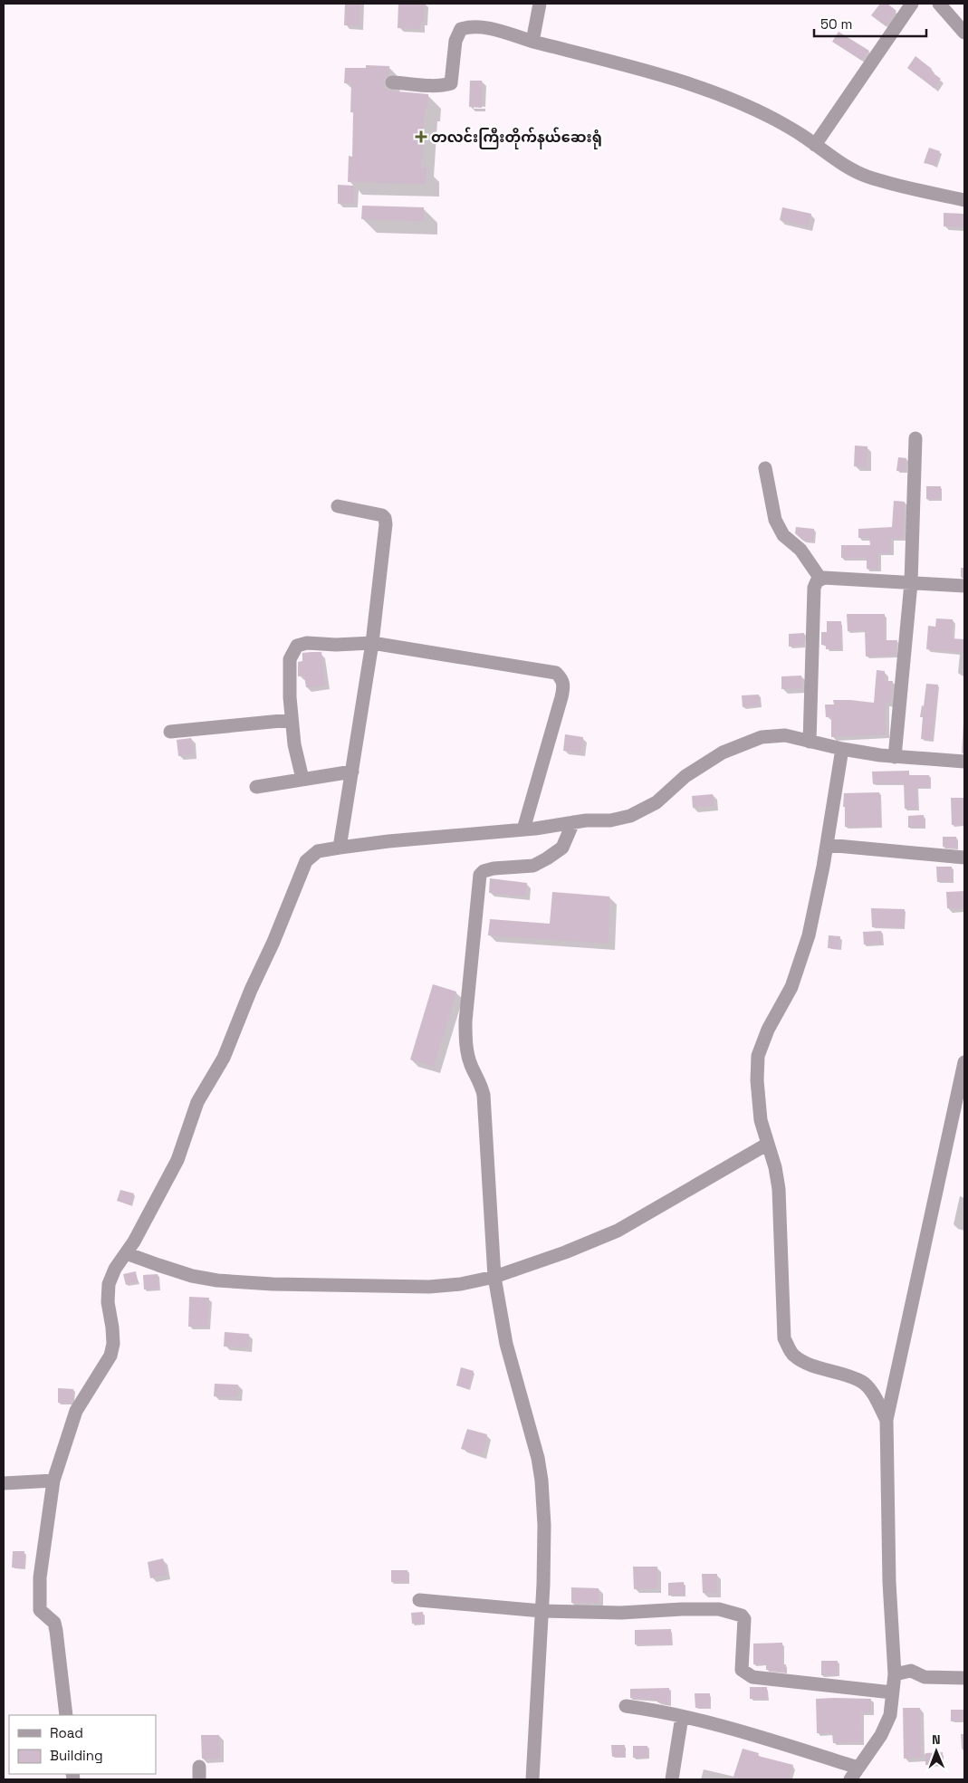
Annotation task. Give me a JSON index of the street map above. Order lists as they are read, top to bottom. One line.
{"places":{"health":["တလင်းကြီးတိုက်နယ်ဆေးရုံ"]},"legend":["Road","Building"],"scale_bar":"50 m","north":"top"}
